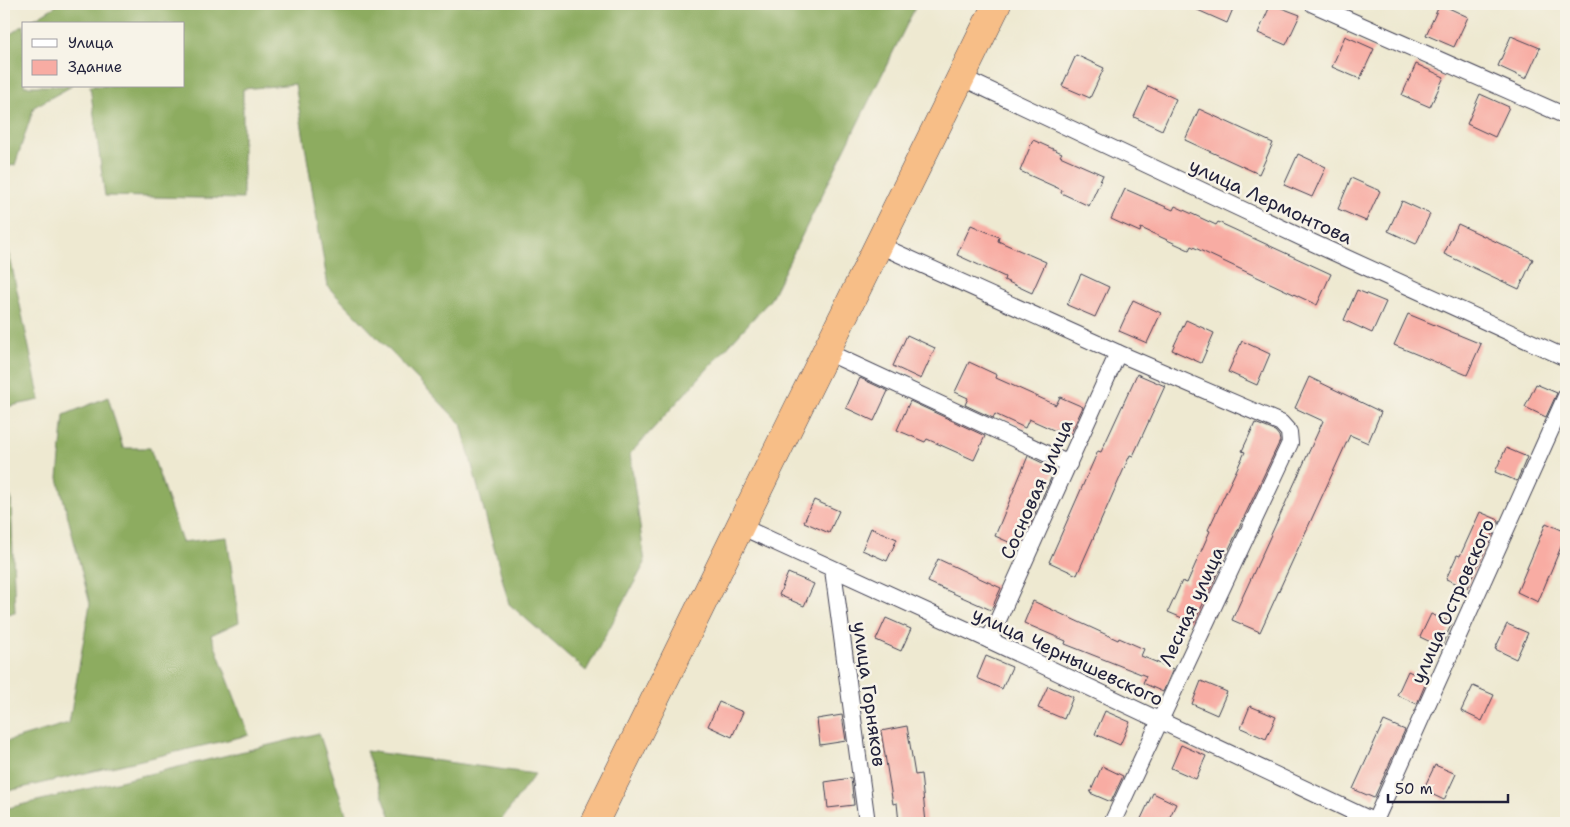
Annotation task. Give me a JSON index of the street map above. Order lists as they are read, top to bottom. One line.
{"streets":{"street":["улица Лермонтова","Сосновая улица","улица Островского","Лесная улица","улица Чернышевского","улица Горняков"]},"crossings":[["Сосновая улица","Лесная улица"],["Сосновая улица","улица Чернышевского"],["улица Островского","улица Чернышевского"],["Лесная улица","улица Чернышевского"],["улица Чернышевского","улица Горняков"]],"legend":["Улица","Здание"],"scale_bar":"50 m"}
